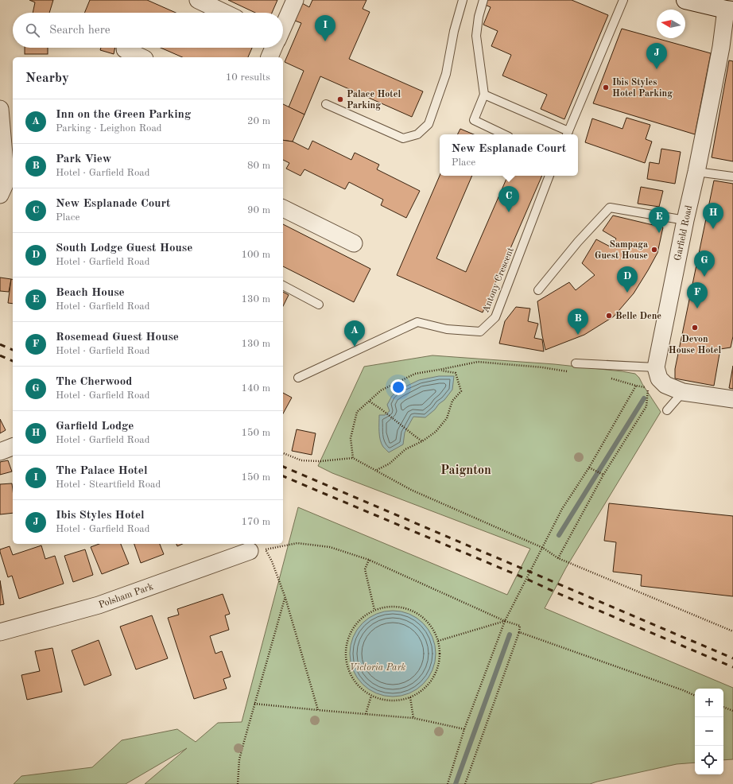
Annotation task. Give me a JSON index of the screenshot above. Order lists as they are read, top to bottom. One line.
{"streets":{"street":["Garfield Road","Polsham Park"],"lane":["Antony Crescent"]},"districts":["Paignton"],"parks":["Victoria Park"],"places":["Ibis Styles Hotel Parking","Palace Hotel Parking","Sampaga Guest House","Belle Dene","Devon House Hotel"],"north":"left","page":{"search":"Search here","pins":["I","J","C","H","E","G","D","F","B","A"],"heading":["Nearby","10 results"],"list":[{"mark":"A","name":"Inn on the Green Parking","note":"Parking · Leighon Road","value":"20 m"},{"mark":"B","name":"Park View","note":"Hotel · Garfield Road","value":"80 m"},{"mark":"C","name":"New Esplanade Court","note":"Place","value":"90 m"},{"mark":"D","name":"South Lodge Guest House","note":"Hotel · Garfield Road","value":"100 m"},{"mark":"E","name":"Beach House","note":"Hotel · Garfield Road","value":"130 m"},{"mark":"F","name":"Rosemead Guest House","note":"Hotel · Garfield Road","value":"130 m"},{"mark":"G","name":"The Cherwood","note":"Hotel · Garfield Road","value":"140 m"},{"mark":"H","name":"Garfield Lodge","note":"Hotel · Garfield Road","value":"150 m"},{"mark":"I","name":"The Palace Hotel","note":"Hotel · Steartfield Road","value":"150 m"},{"mark":"J","name":"Ibis Styles Hotel","note":"Hotel · Garfield Road","value":"170 m"}],"popup":["New Esplanade Court","Place"],"map_buttons":["+","−"]}}
